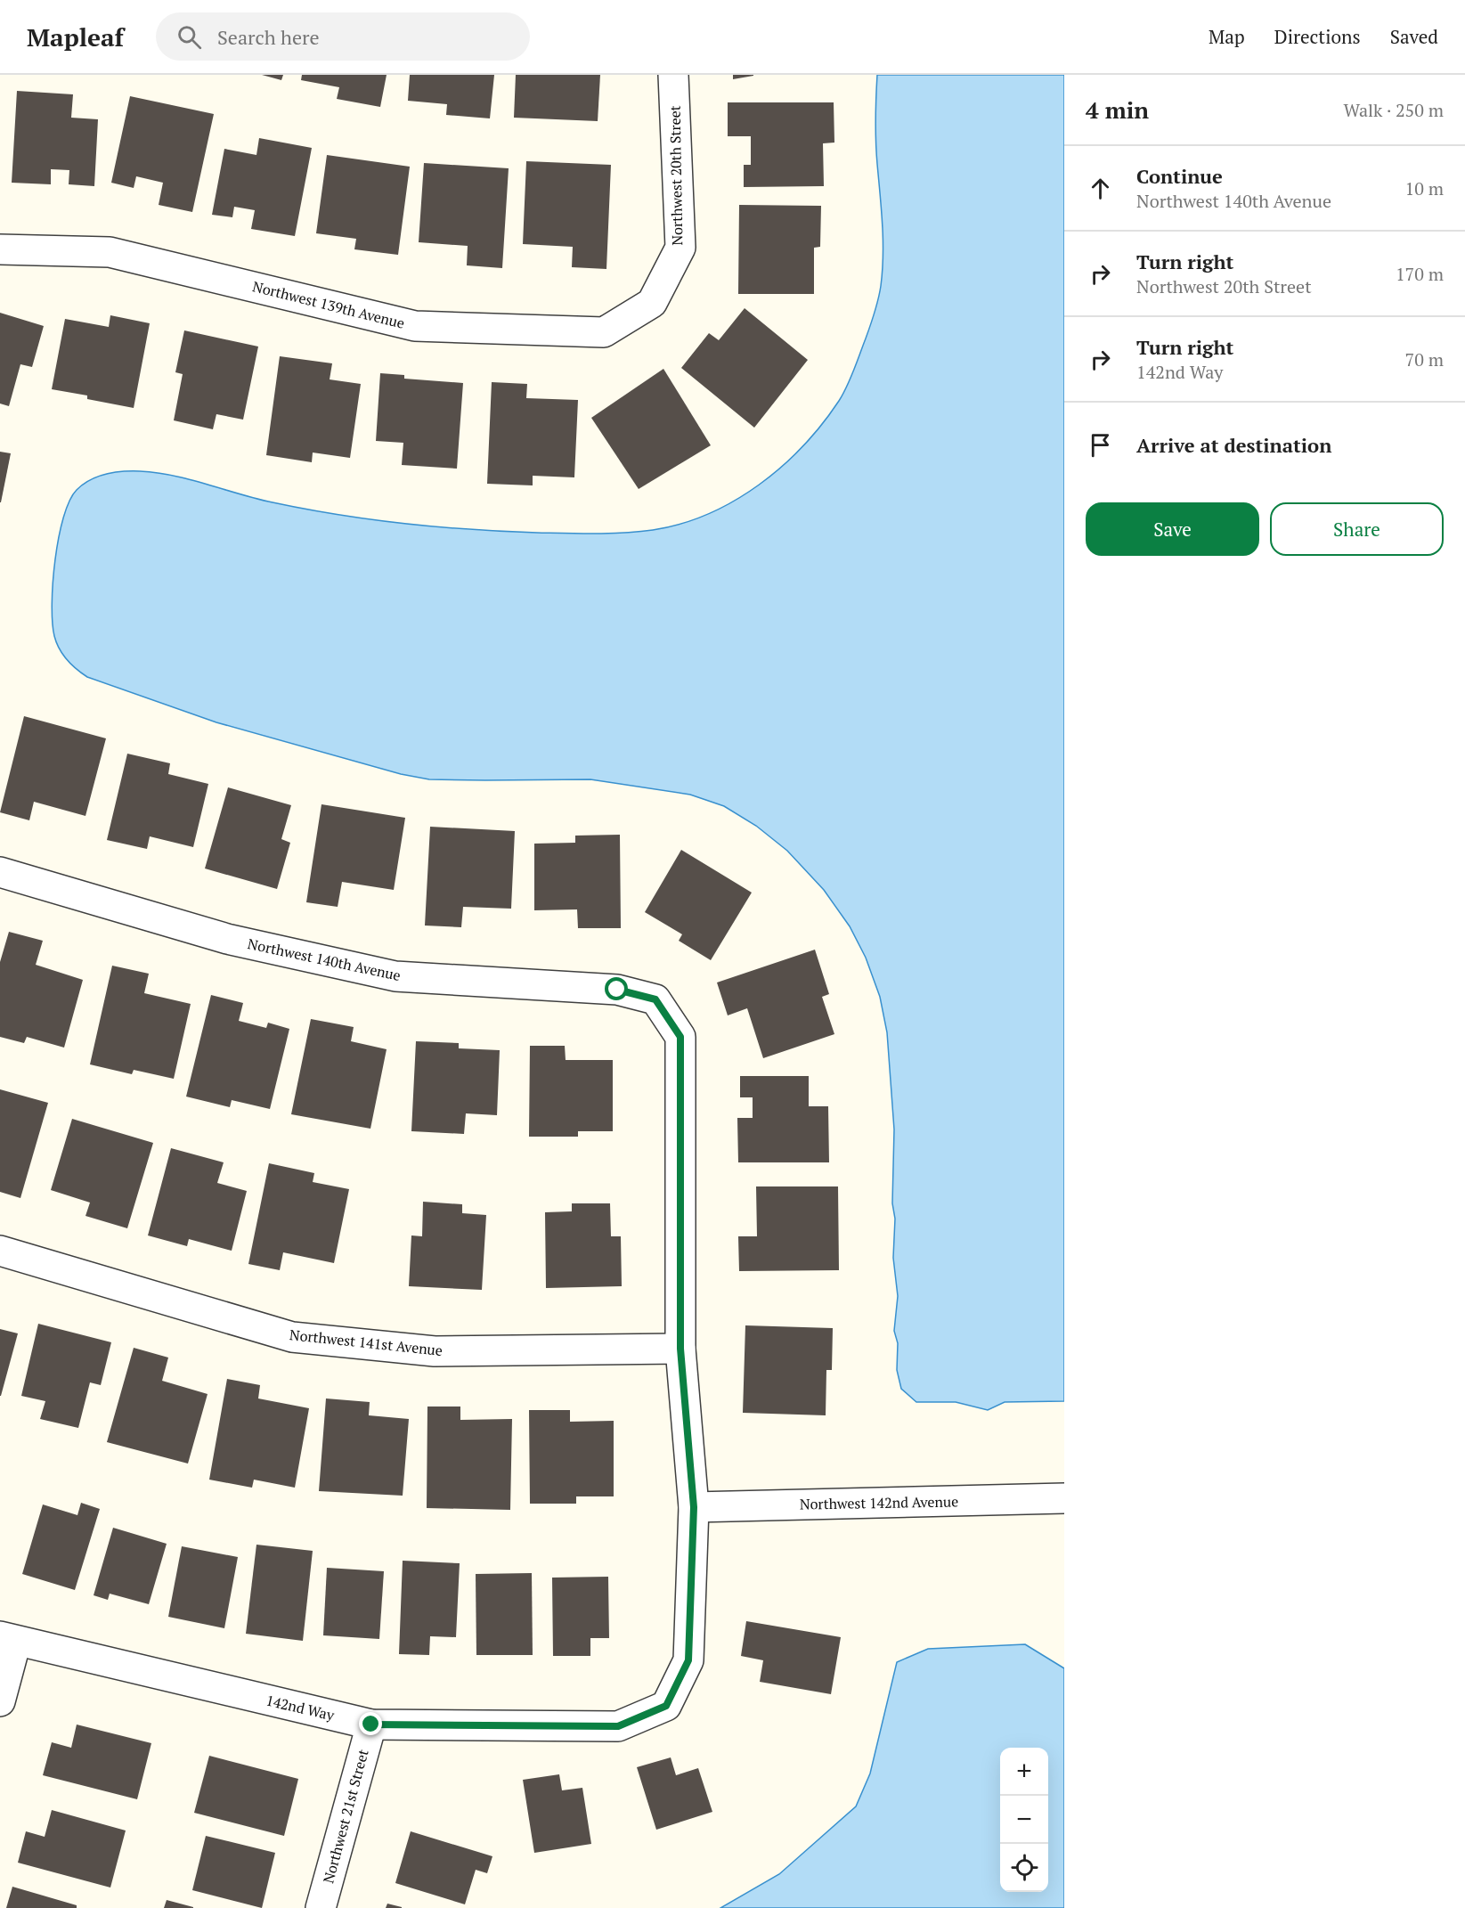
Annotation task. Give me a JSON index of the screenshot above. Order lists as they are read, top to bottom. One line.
{"streets":{"street":["Northwest 20th Street","Northwest 139th Avenue","Northwest 140th Avenue","Northwest 141st Avenue","Northwest 142nd Avenue","142nd Way","Northwest 21st Street"]},"crossings":[["Northwest 20th Street","Northwest 139th Avenue"],["Northwest 140th Avenue","Northwest 141st Avenue"],["Northwest 142nd Avenue","142nd Way"],["142nd Way","Northwest 21st Street"]],"page":{"header":"Mapleaf","search":"Search here","nav":["Map","Directions","Saved"],"heading":["4 min","Walk · 250 m"],"list":[["Continue","Northwest 140th Avenue","10 m"],["Turn right","Northwest 20th Street","170 m"],["Turn right","142nd Way","70 m"],"Arrive at destination"],"buttons":["Save","Share"],"map_buttons":["+","−"]}}
